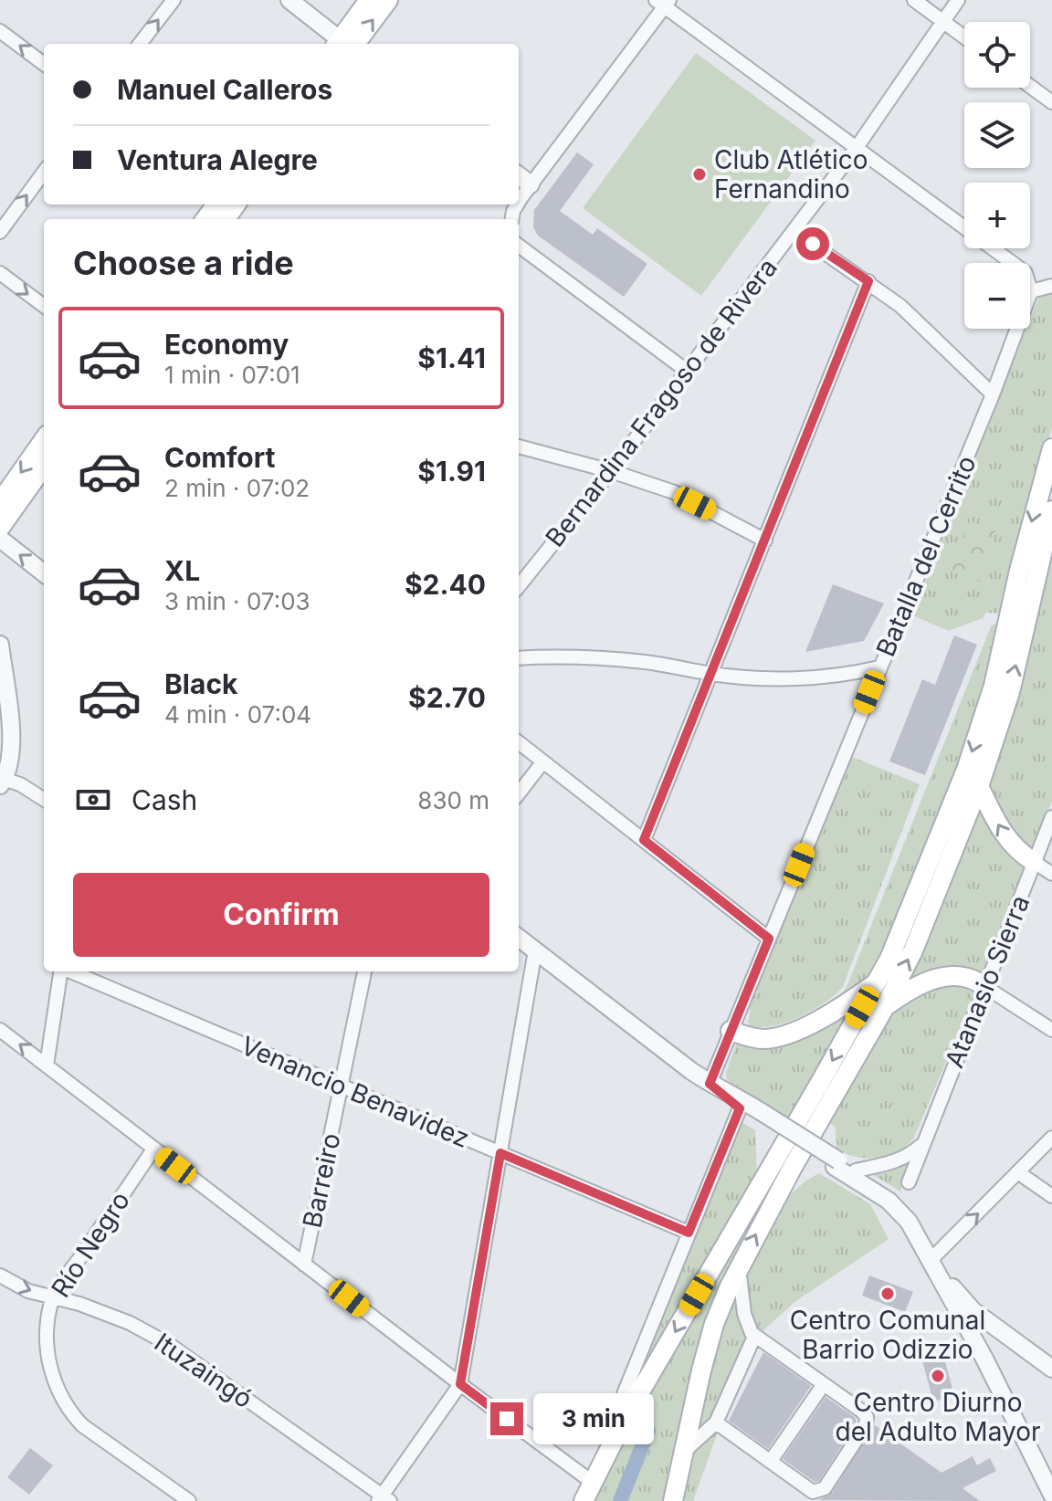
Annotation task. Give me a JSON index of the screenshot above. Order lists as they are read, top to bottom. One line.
{"streets":{"street":["Bernardina Fragoso de Rivera","Batalla del Cerrito","Atanasio Sierra","Venancio Benavidez","Barreiro","Río Negro","Ituzaingó"]},"crossings":[["Venancio Benavidez","Barreiro"],["Río Negro","Ituzaingó"]],"places":["Club Atlético Fernandino","Centro Comunal Barrio Odizzio","Centro Diurno del Adulto Mayor"],"page":{"map_buttons":["+","−"],"banner":["Manuel Calleros","Ventura Alegre"],"heading":"Choose a ride","list":[{"name":"Economy","note":"1 min · 07:01","value":"$1.41"},{"name":"Comfort","note":"2 min · 07:02","value":"$1.91"},{"name":"XL","note":"3 min · 07:03","value":"$2.40"},{"name":"Black","note":"4 min · 07:04","value":"$2.70"}],"pay":["Cash","830 m"],"buttons":"Confirm","bubble":"3 min"}}
